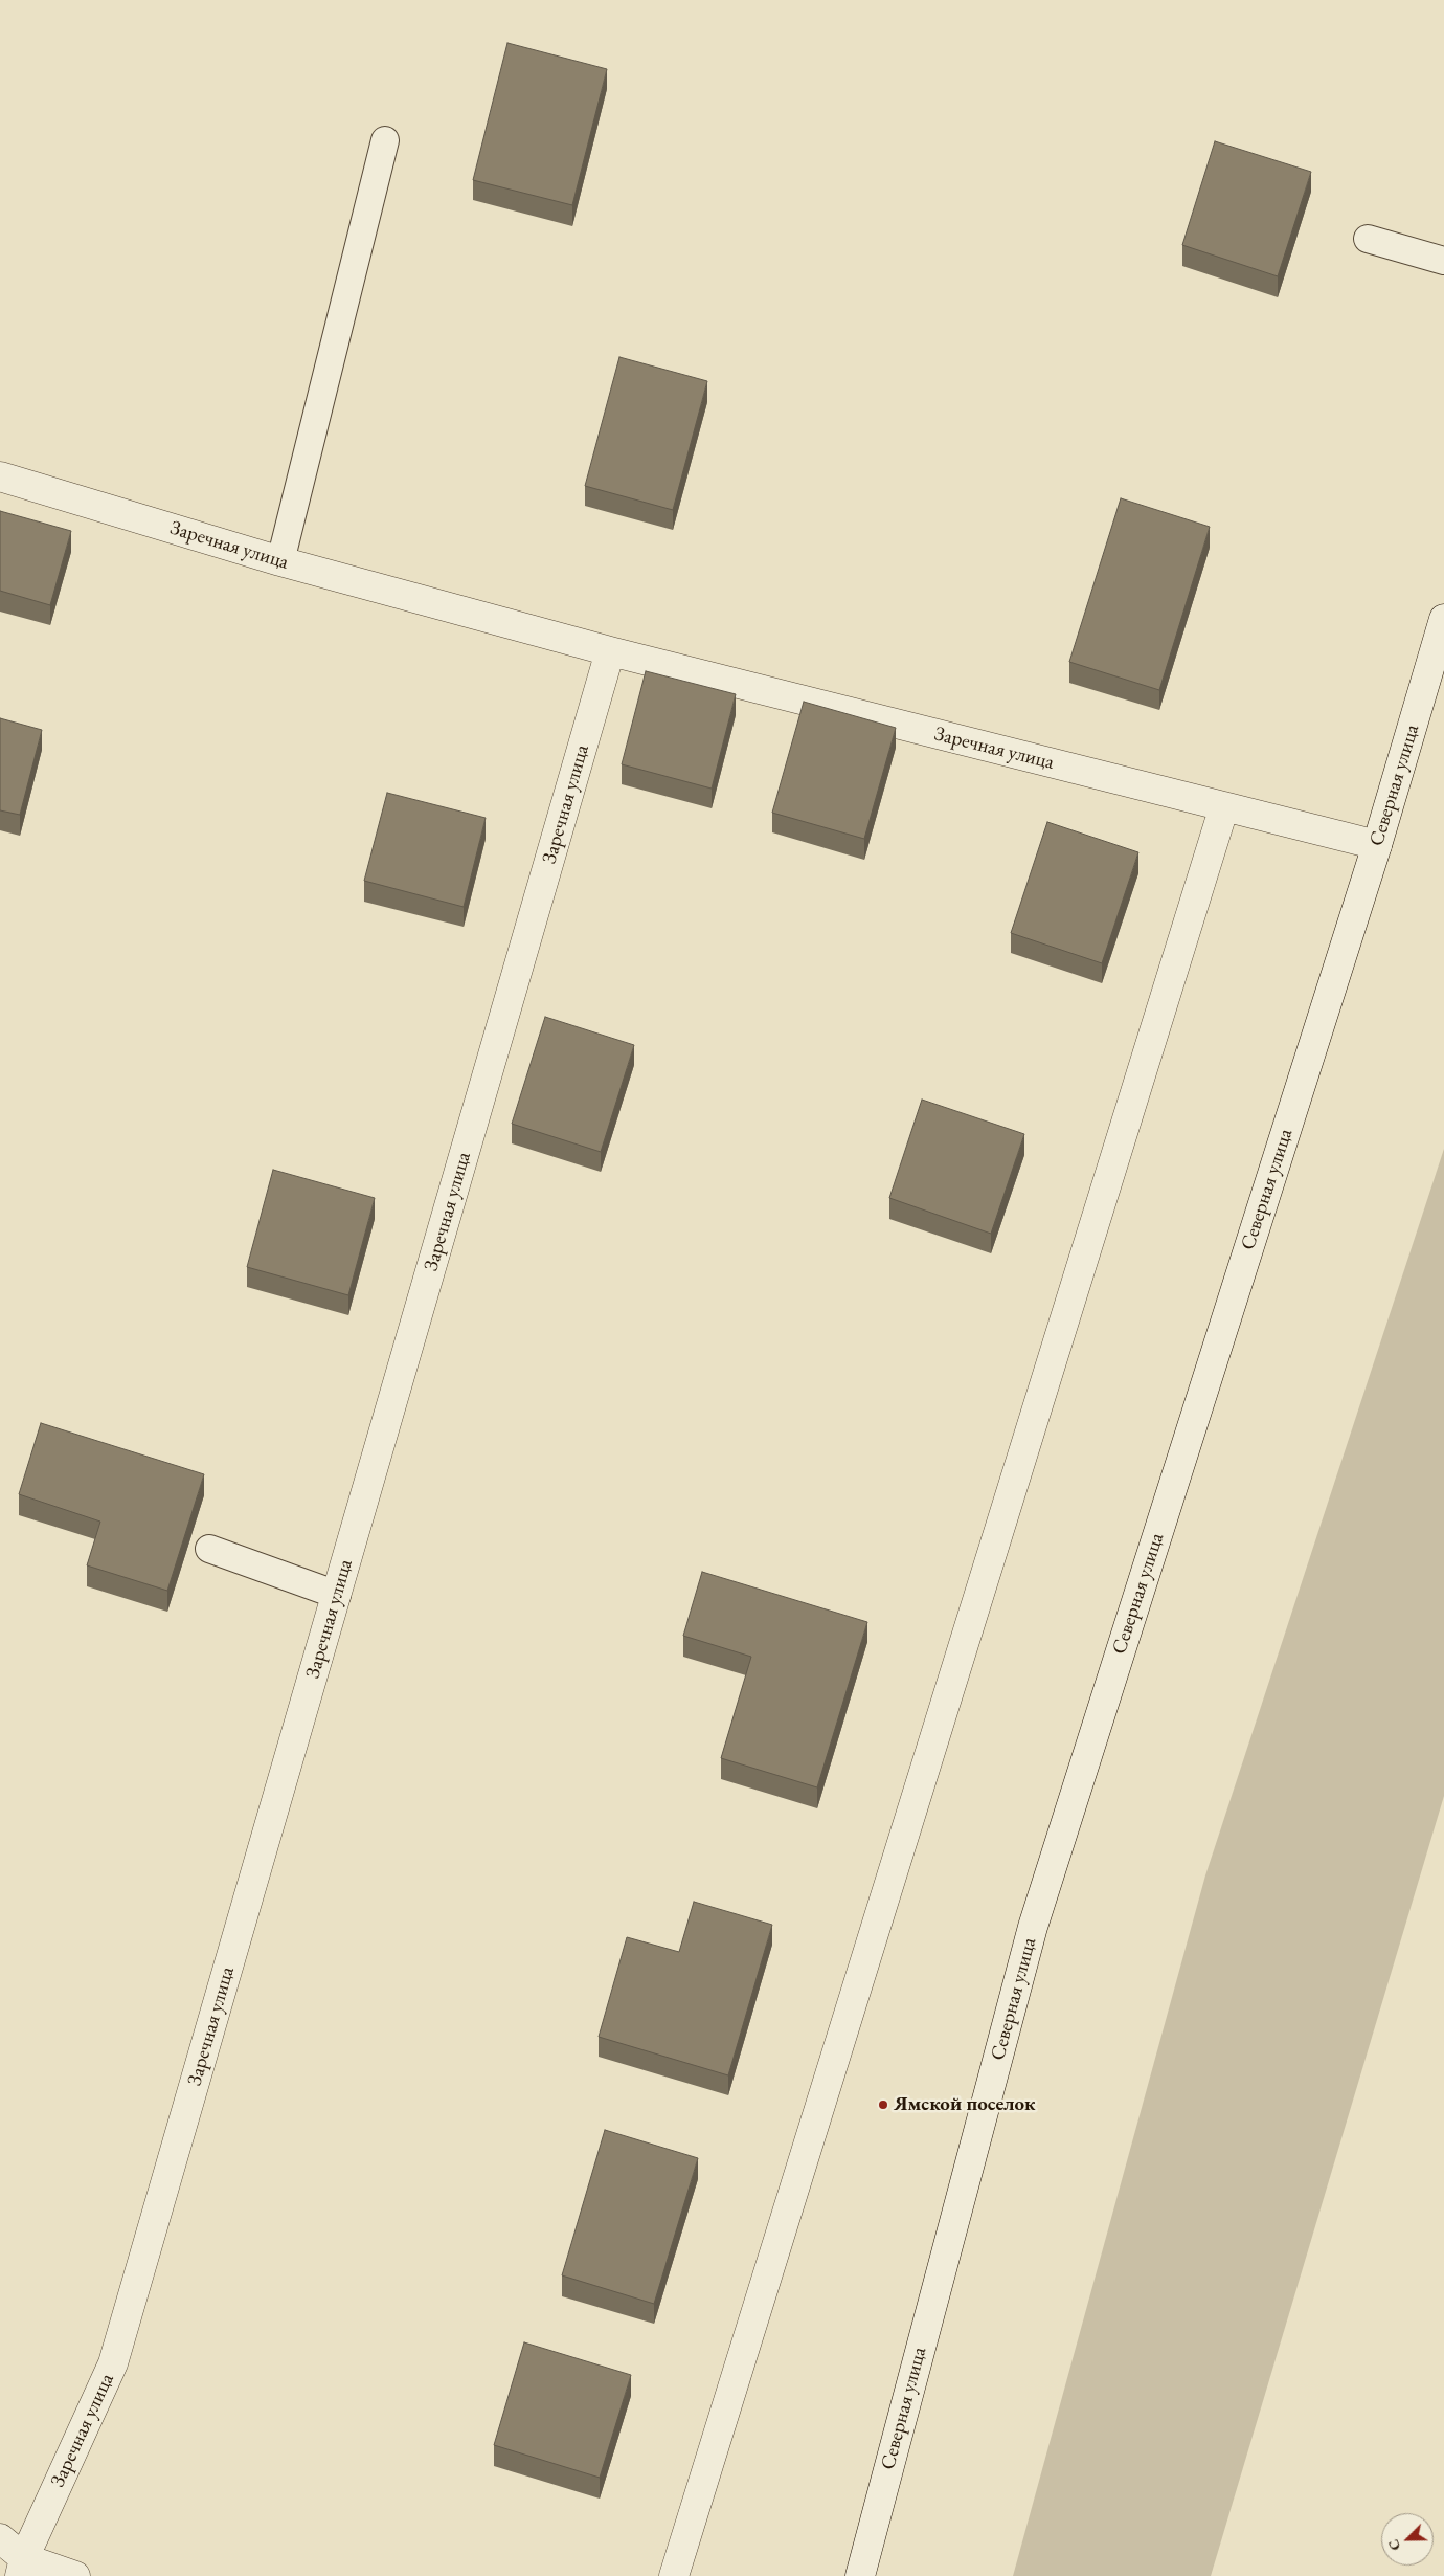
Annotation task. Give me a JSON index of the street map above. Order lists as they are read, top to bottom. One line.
{"streets":{"street":["Заречная улица","Северная улица"]},"crossings":[["Заречная улица","Северная улица"]],"places":["Ямской поселок"],"north":"bottom left"}
